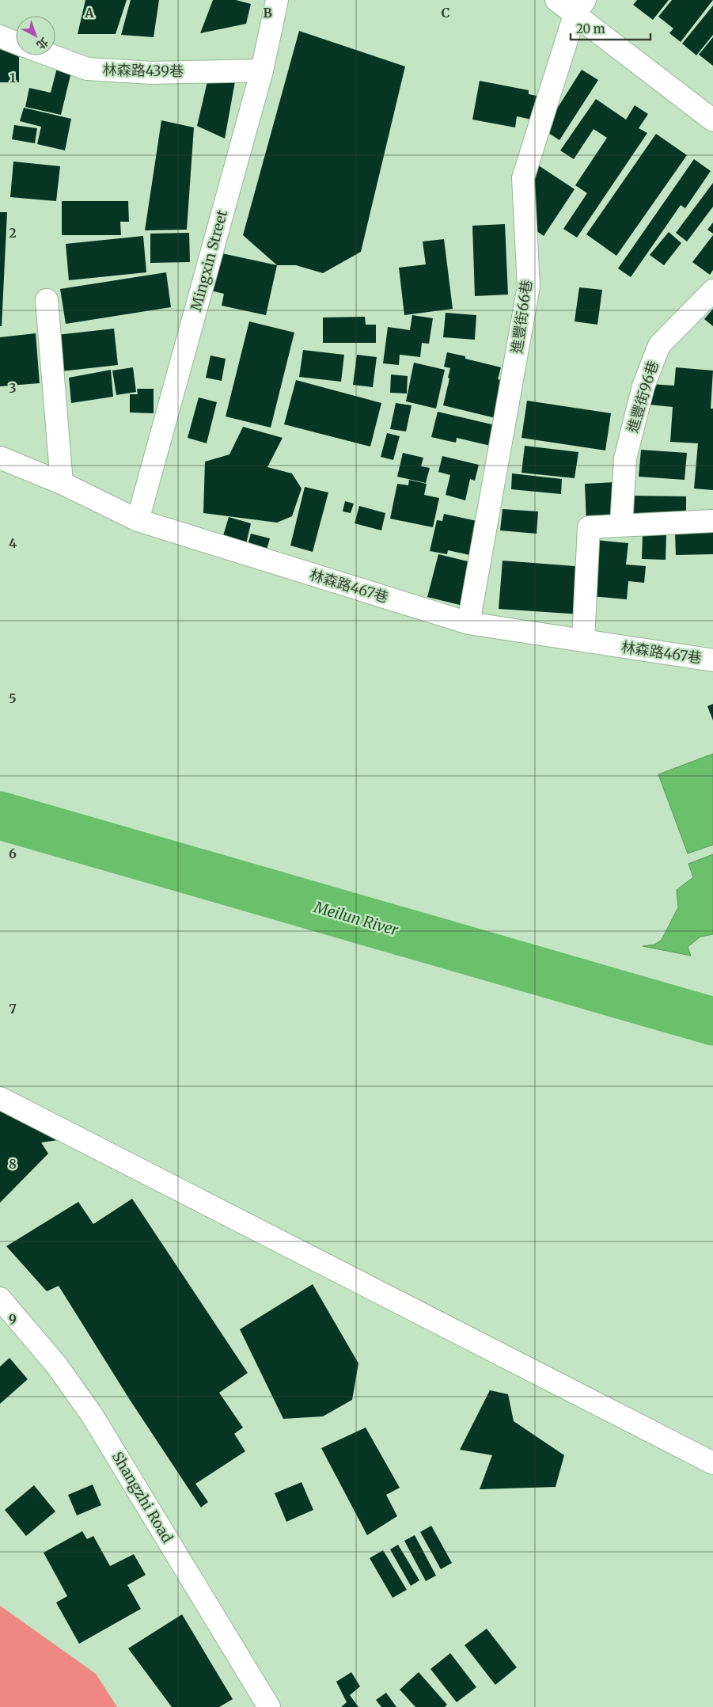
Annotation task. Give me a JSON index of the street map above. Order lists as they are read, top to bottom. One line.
{"streets":{"street":["林森路439巷","Mingxin Street","進豐街66巷","進豐街96巷","林森路467巷","Shangzhi Road"]},"crossings":[["林森路439巷","Mingxin Street"],["Mingxin Street","林森路467巷"],["進豐街66巷","林森路467巷"]],"water":["Meilun River"],"scale_bar":"20 m","north":"bottom right","grid":{"columns":["A","B","C"],"rows":["1","2","3","4","5","6","7","8","9"]}}
